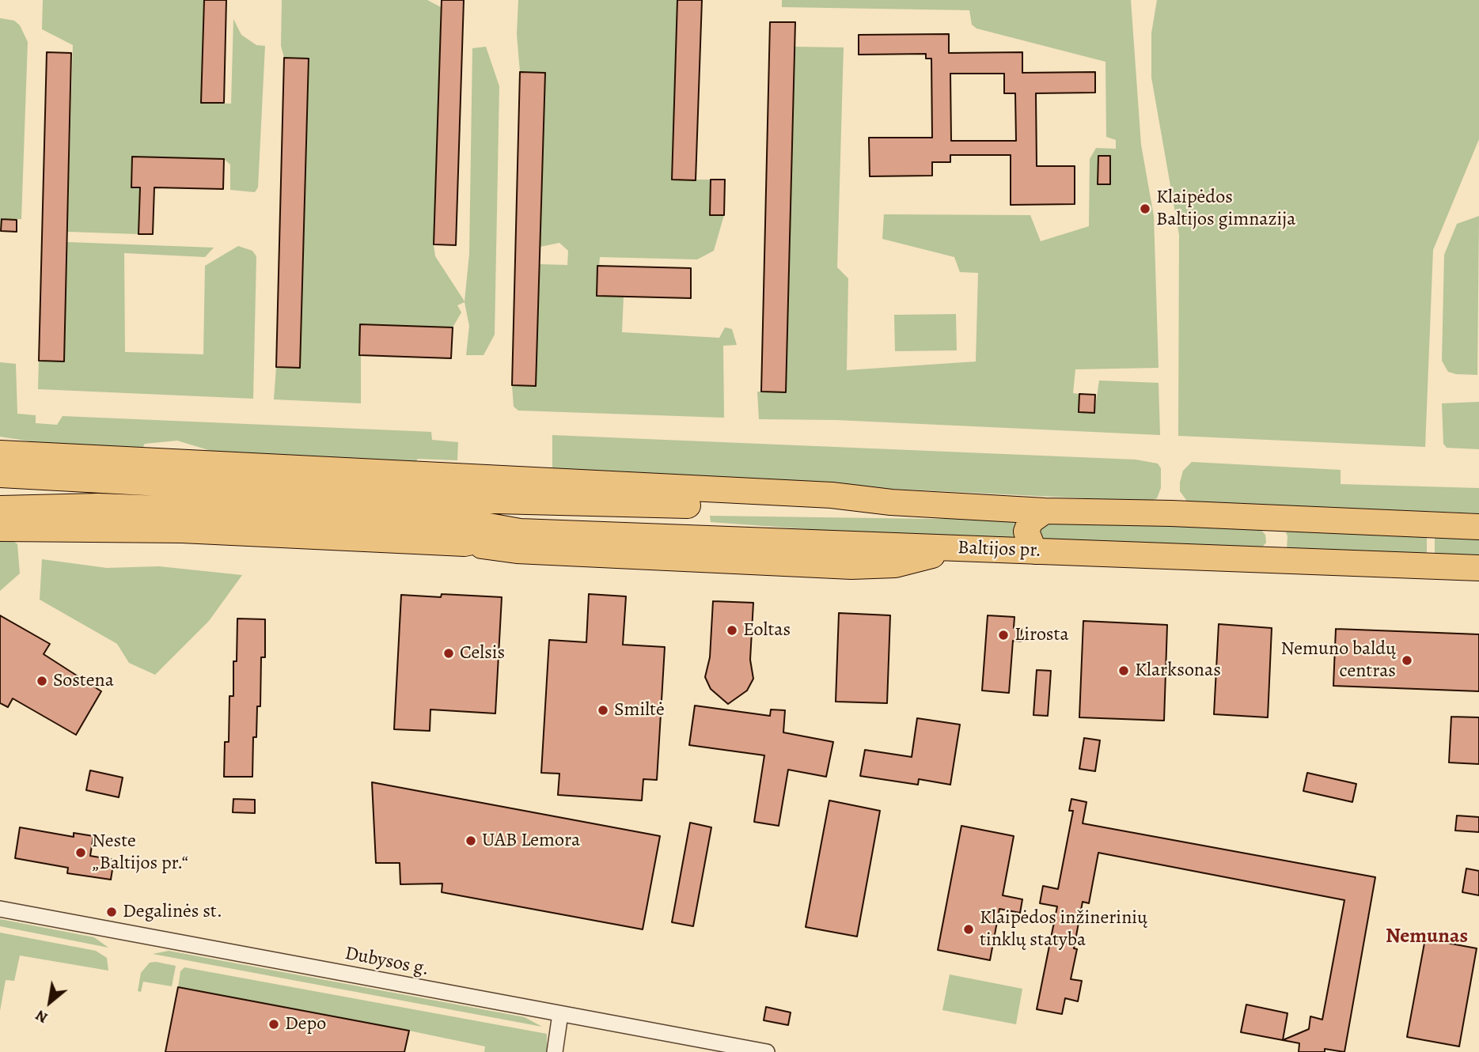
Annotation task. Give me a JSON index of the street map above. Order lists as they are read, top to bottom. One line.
{"streets":{"highway":["Baltijos pr."],"street":["Dubysos g."]},"districts":["Nemunas"],"places":["Klaipėdos Baltijos gimnazija","Eoltas","Lirosta","Celsis","Nemuno baldų centras","Klarksonas","Sostena","Smiltė","UAB Lemora","Neste „Baltijos pr.“","Degalinės st.","Klaipėdos inžinerinių tinklų statyba","Depo"],"north":"bottom left"}
